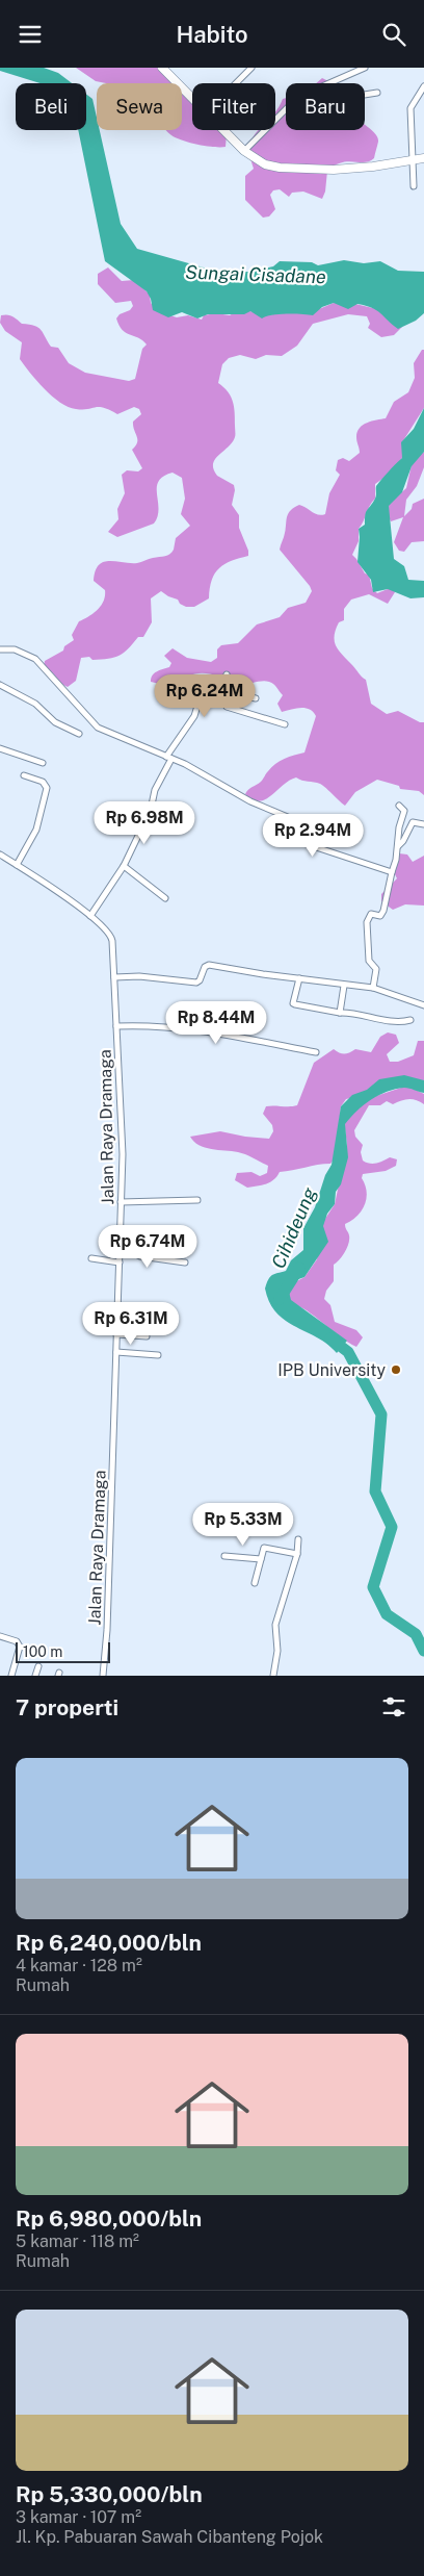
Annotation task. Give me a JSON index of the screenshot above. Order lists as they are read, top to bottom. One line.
{"streets":{"street":["Jalan Raya Dramaga"]},"water":["Sungai Cisadane","Cihideung"],"places":["IPB University"],"scale_bar":"100 m","page":{"header":"Habito","chip":["Beli","Sewa","Filter","Baru"],"price":["Rp 6.24M","Rp 6.98M","Rp 2.94M","Rp 8.44M","Rp 6.74M","Rp 6.31M","Rp 5.33M"],"scale":"100 m","heading":"7 properti","list":[{"name":"Rp 6,240,000/bln","note":"4 kamar · 128 m² · Rumah"},{"name":"Rp 6,980,000/bln","note":"5 kamar · 118 m² · Rumah"},{"name":"Rp 5,330,000/bln","note":"3 kamar · 107 m² · Jl. Kp. Pabuaran Sawah Cibanteng Pojok"}]}}
